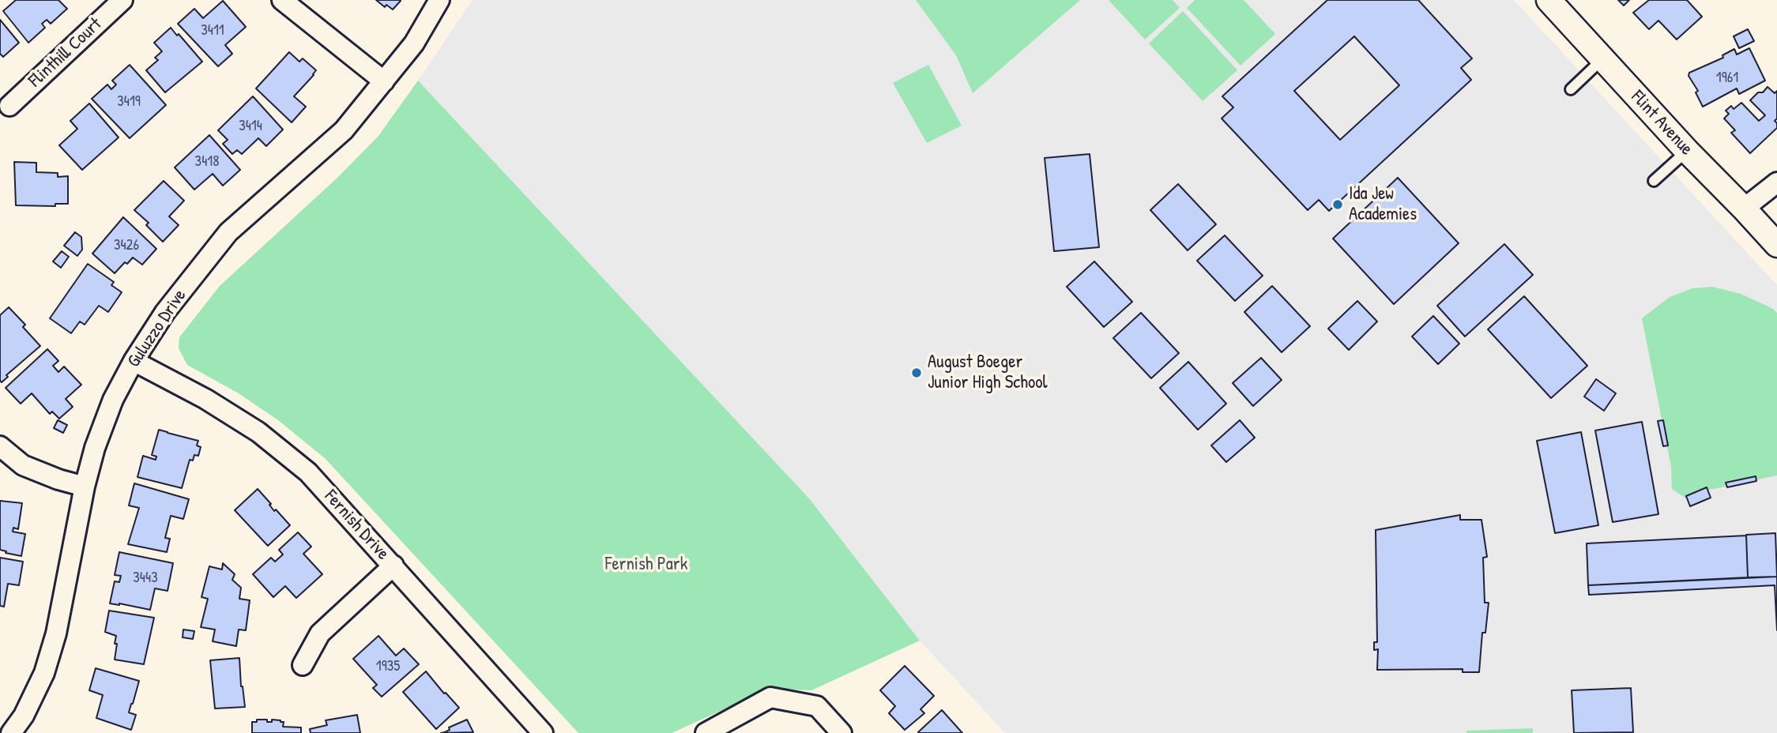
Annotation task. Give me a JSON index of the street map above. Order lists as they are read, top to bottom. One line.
{"streets":{"street":["Flinthill Court","Flint Avenue","Guluzzo Drive","Fernish Drive"]},"crossings":[["Guluzzo Drive","Fernish Drive"]],"parks":["Fernish Park"],"places":["Ida Jew Academies","August Boeger Junior High School"],"house_numbers":["3411","1961","3419","3414","3418","3426","3443","1935"]}
